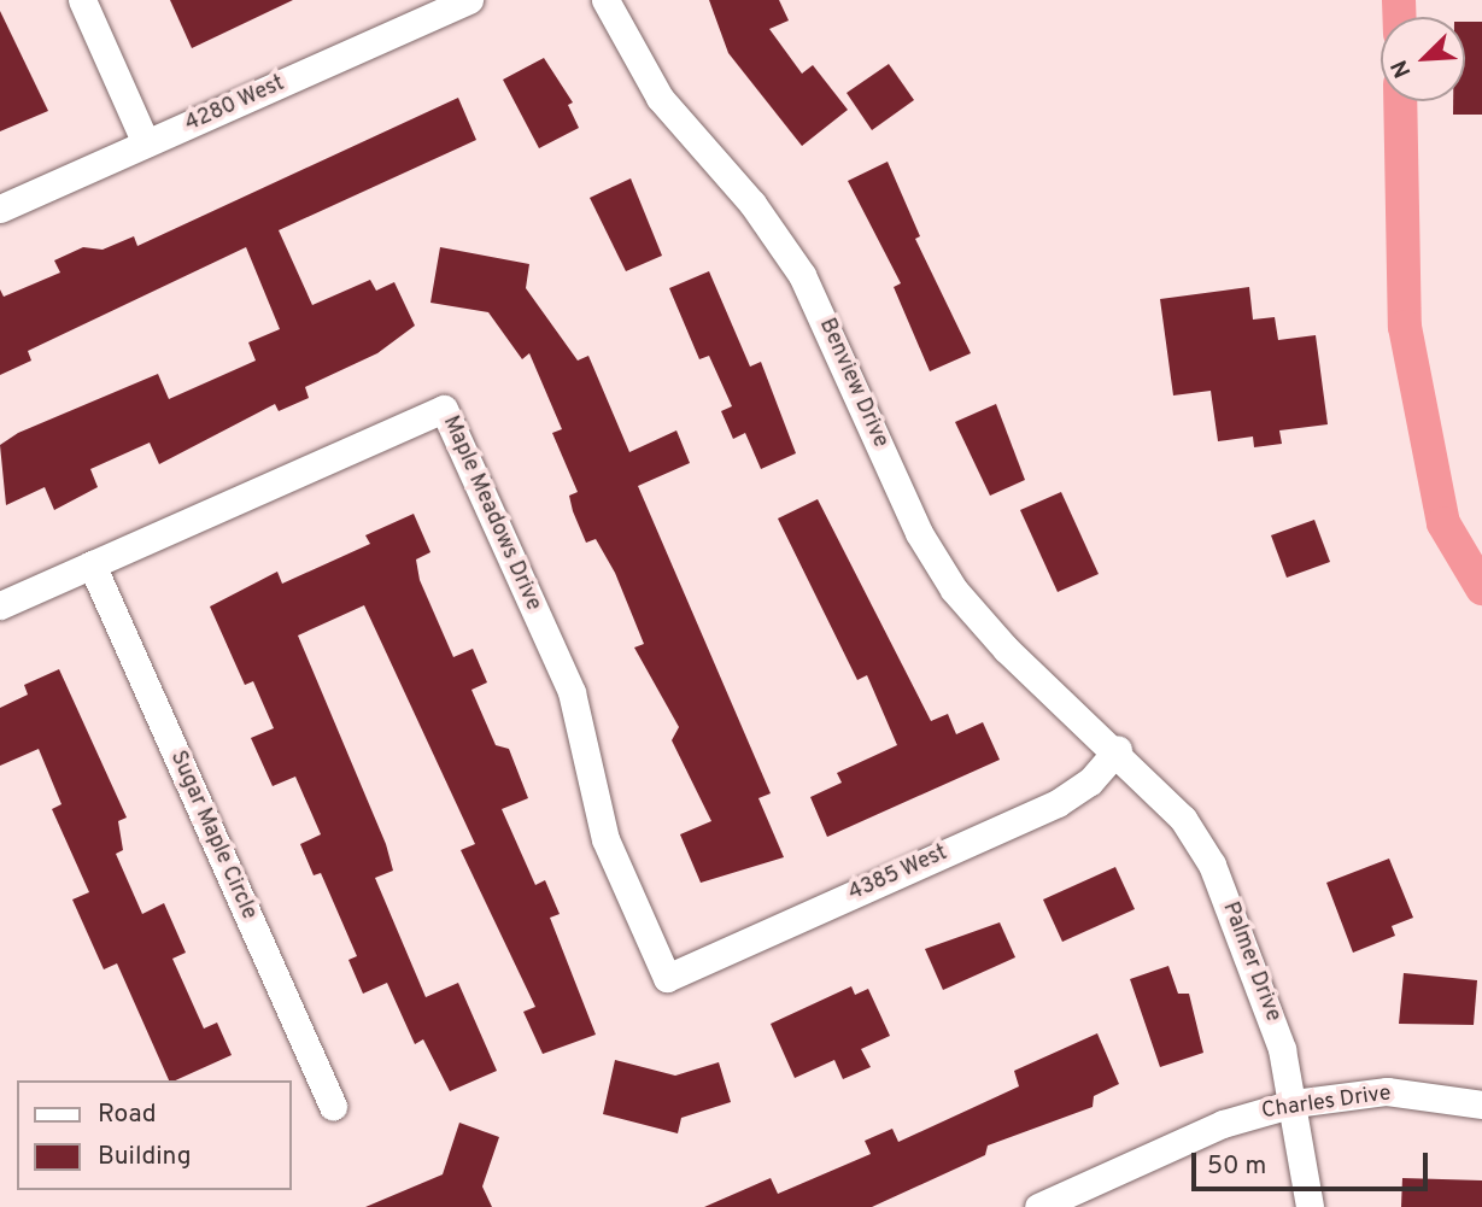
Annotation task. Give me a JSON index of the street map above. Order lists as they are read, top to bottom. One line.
{"streets":{"street":["4280 West","Benview Drive","Maple Meadows Drive","Sugar Maple Circle","4385 West","Palmer Drive","Charles Drive"]},"crossings":[["Benview Drive","4385 West"],["Benview Drive","Palmer Drive"],["Maple Meadows Drive","Sugar Maple Circle"],["Maple Meadows Drive","4385 West"],["4385 West","Palmer Drive"],["Palmer Drive","Charles Drive"]],"legend":["Road","Building"],"scale_bar":"50 m","north":"bottom left"}
